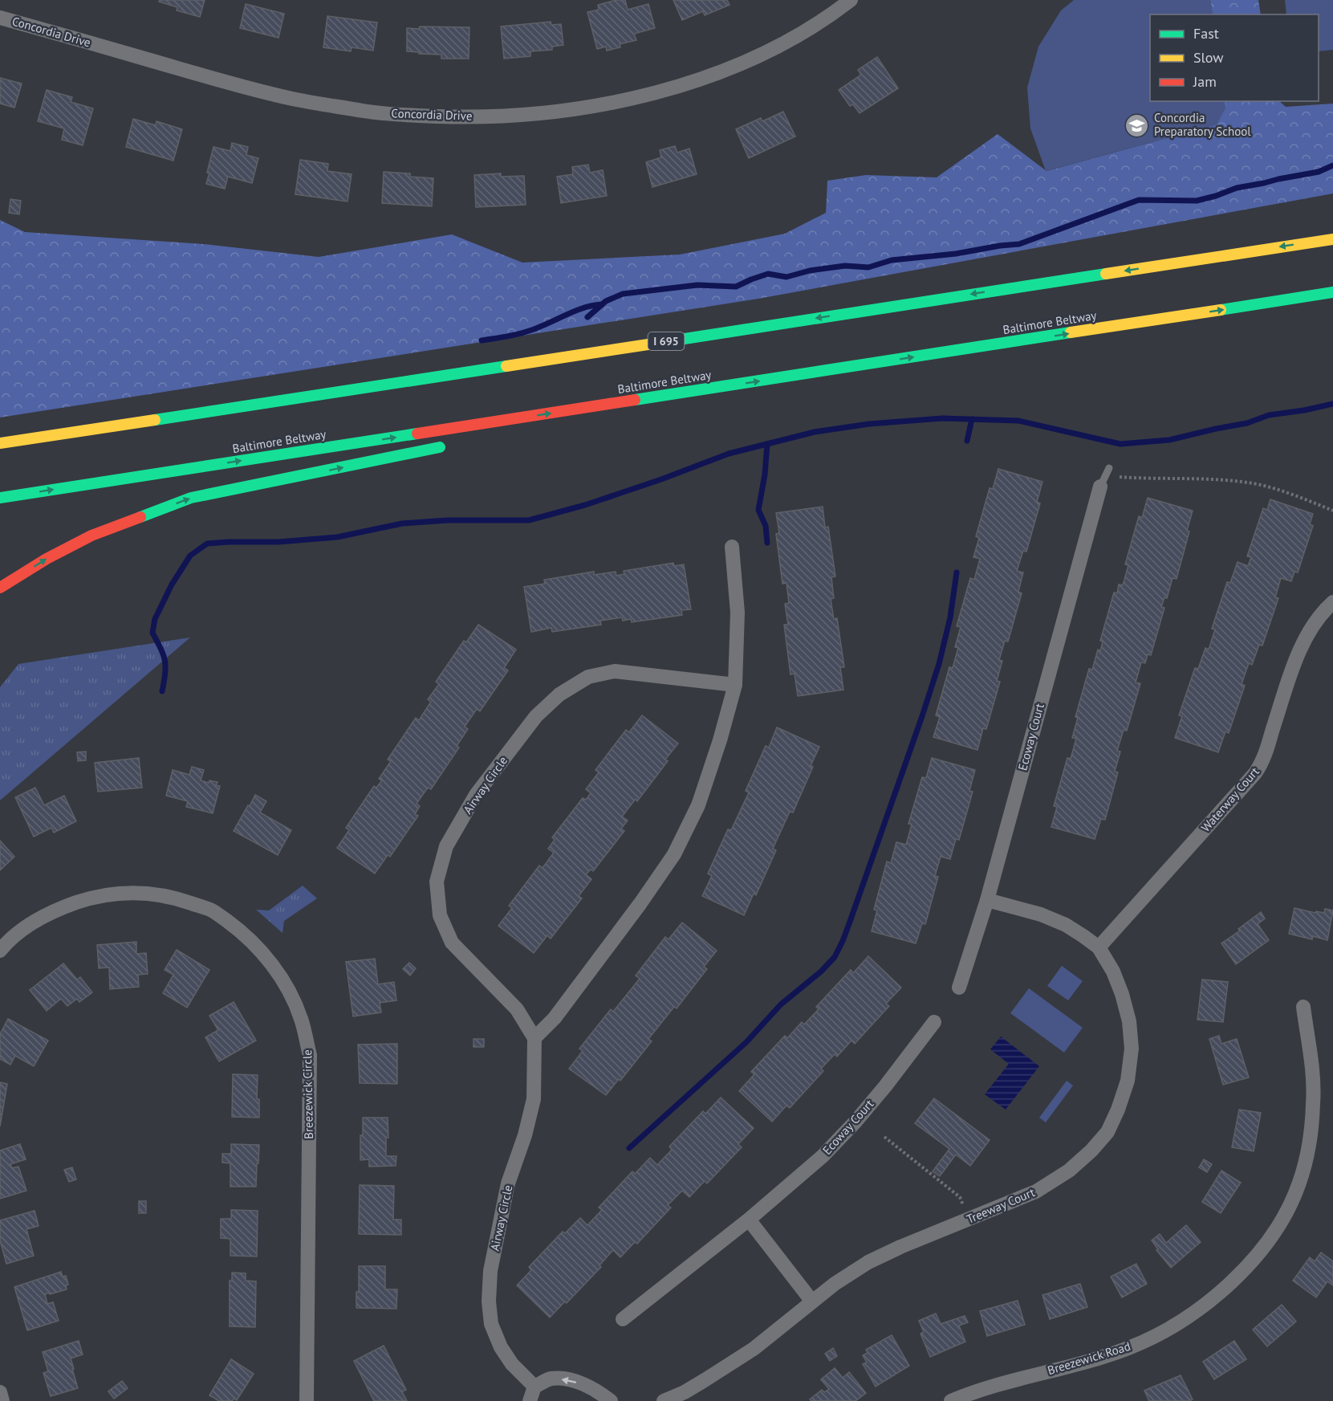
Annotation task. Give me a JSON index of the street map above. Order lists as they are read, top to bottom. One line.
{"streets":{"highway":["Baltimore Beltway","I 695"],"street":["Concordia Drive","Ecoway Court","Airway Circle","Waterway Court","Breezewick Circle","Treeway Court","Breezewick Road"]},"crossings":[["Ecoway Court","Treeway Court"],["Waterway Court","Treeway Court"]],"places":{"school or university":["Concordia Preparatory School"]},"legend":["Fast","Slow","Jam"]}
